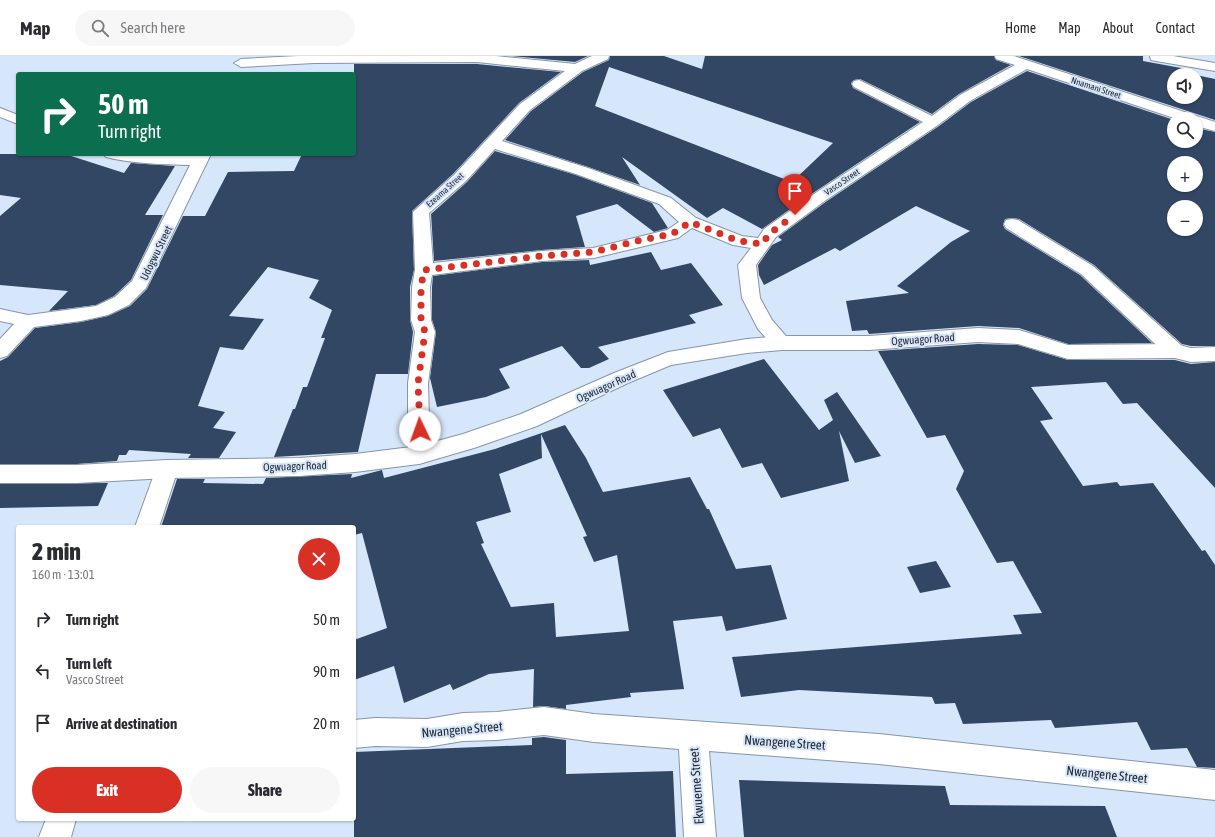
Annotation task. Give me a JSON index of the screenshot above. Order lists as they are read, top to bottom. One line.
{"streets":{"street":["Nnamani Street","Vasco Street","Ezeama Street","Udogwu Street","Ogwuagor Road","Nwangene Street","Ekwueme Street"]},"crossings":[["Nnamani Street","Vasco Street"],["Vasco Street","Ogwuagor Road"],["Ezeama Street","Ogwuagor Road"],["Nwangene Street","Ekwueme Street"]],"page":{"header":"Map","search":"Search here","nav":["Home","Map","About","Contact"],"map_buttons":["+","−"],"turn":["50 m","Turn right"],"heading":["2 min","160 m · 13:01"],"list":[{"name":"Turn right","value":"50 m"},{"name":"Turn left","note":"Vasco Street","value":"90 m"},{"name":"Arrive at destination","value":"20 m"}],"buttons":["Exit","Share"]}}
